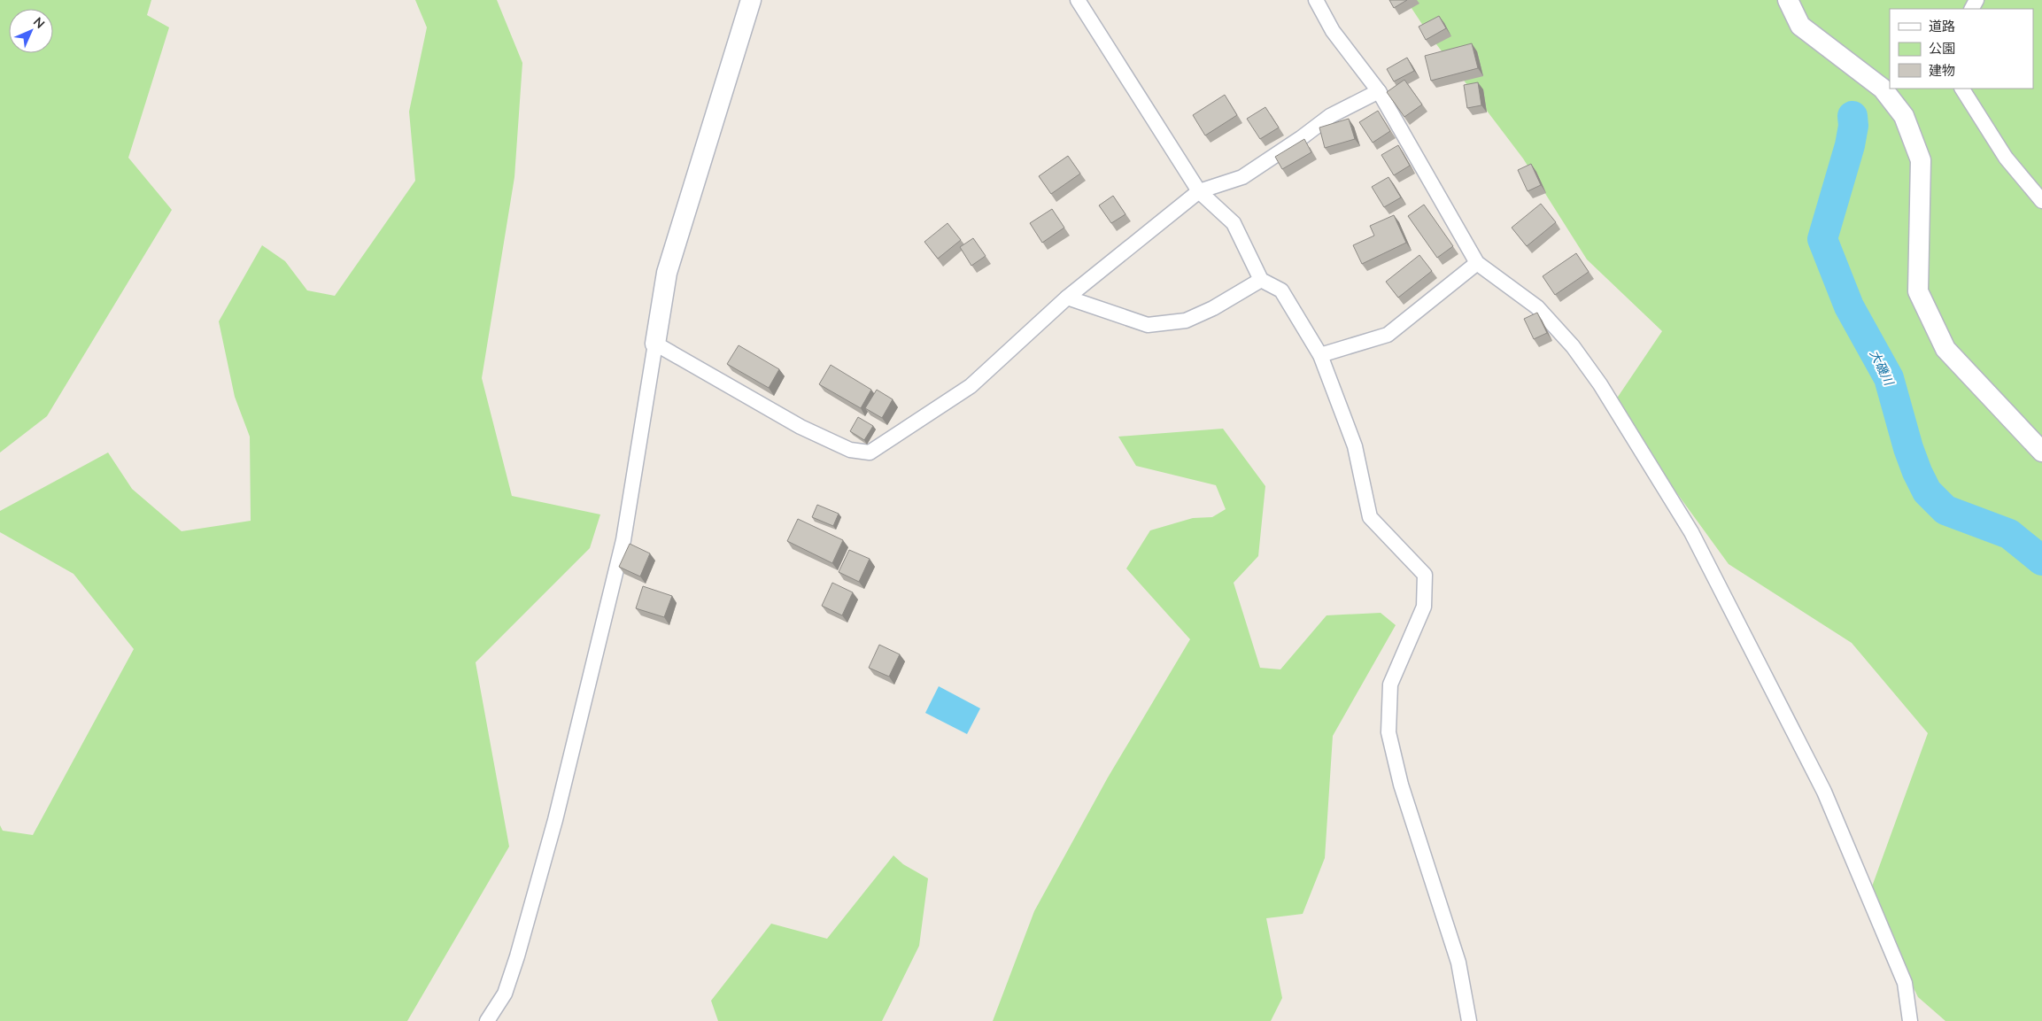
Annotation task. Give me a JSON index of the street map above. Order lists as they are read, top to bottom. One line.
{"water":["大磯川"],"legend":["道路","公園","建物"],"north":"top right"}
